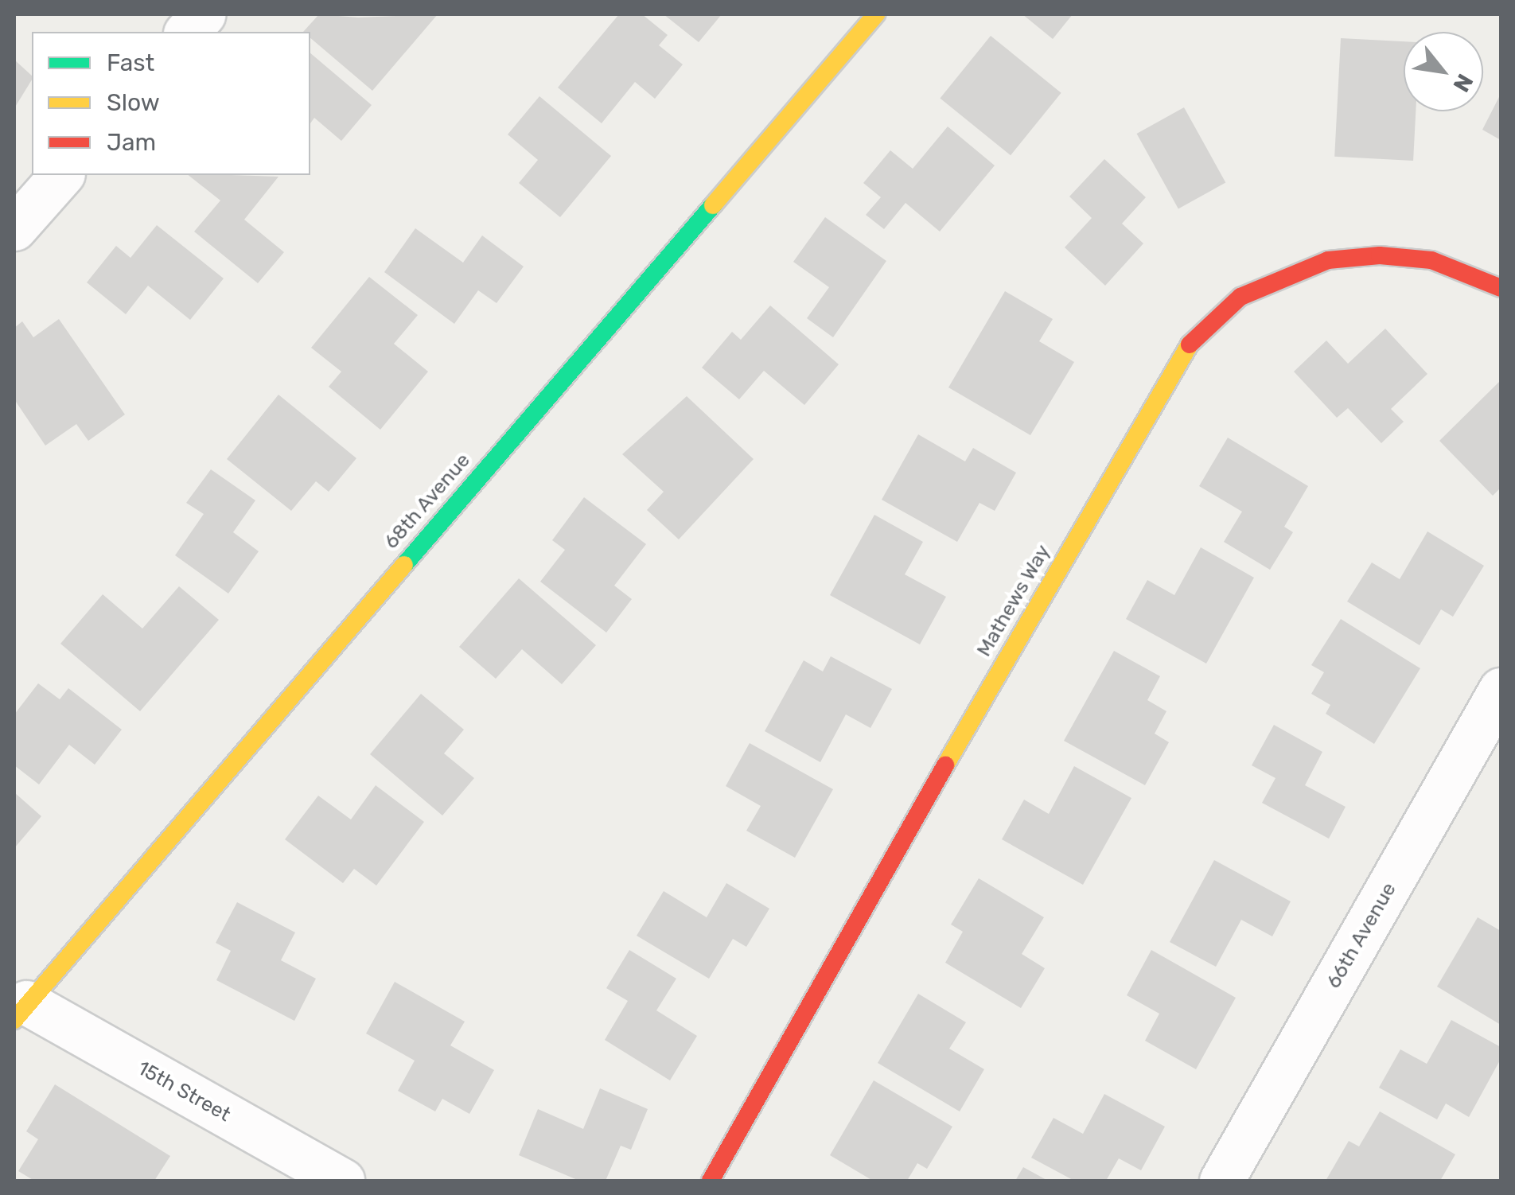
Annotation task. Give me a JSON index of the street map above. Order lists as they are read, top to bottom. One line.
{"streets":{"street":["68th Avenue","Mathews Way","66th Avenue","15th Street"]},"crossings":[["68th Avenue","15th Street"]],"legend":["Fast","Slow","Jam"],"north":"bottom right"}
